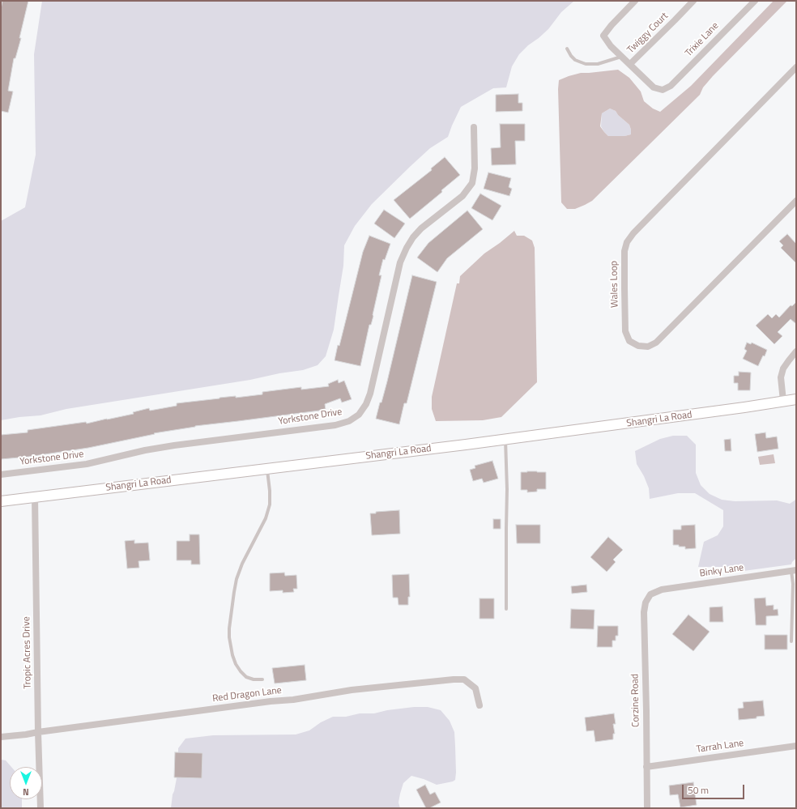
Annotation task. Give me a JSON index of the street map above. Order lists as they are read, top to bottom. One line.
{"streets":{"street":["Twiggy Court","Trixie Lane","Wales Loop","Yorkstone Drive","Shangri La Road","Binky Lane","Tropic Acres Drive","Red Dragon Lane","Corzine Road","Tarrah Lane"]},"crossings":[["Twiggy Court","Trixie Lane"],["Shangri La Road","Tropic Acres Drive"],["Binky Lane","Corzine Road"],["Tropic Acres Drive","Red Dragon Lane"],["Corzine Road","Tarrah Lane"]],"scale_bar":"50 m","north":"bottom"}
